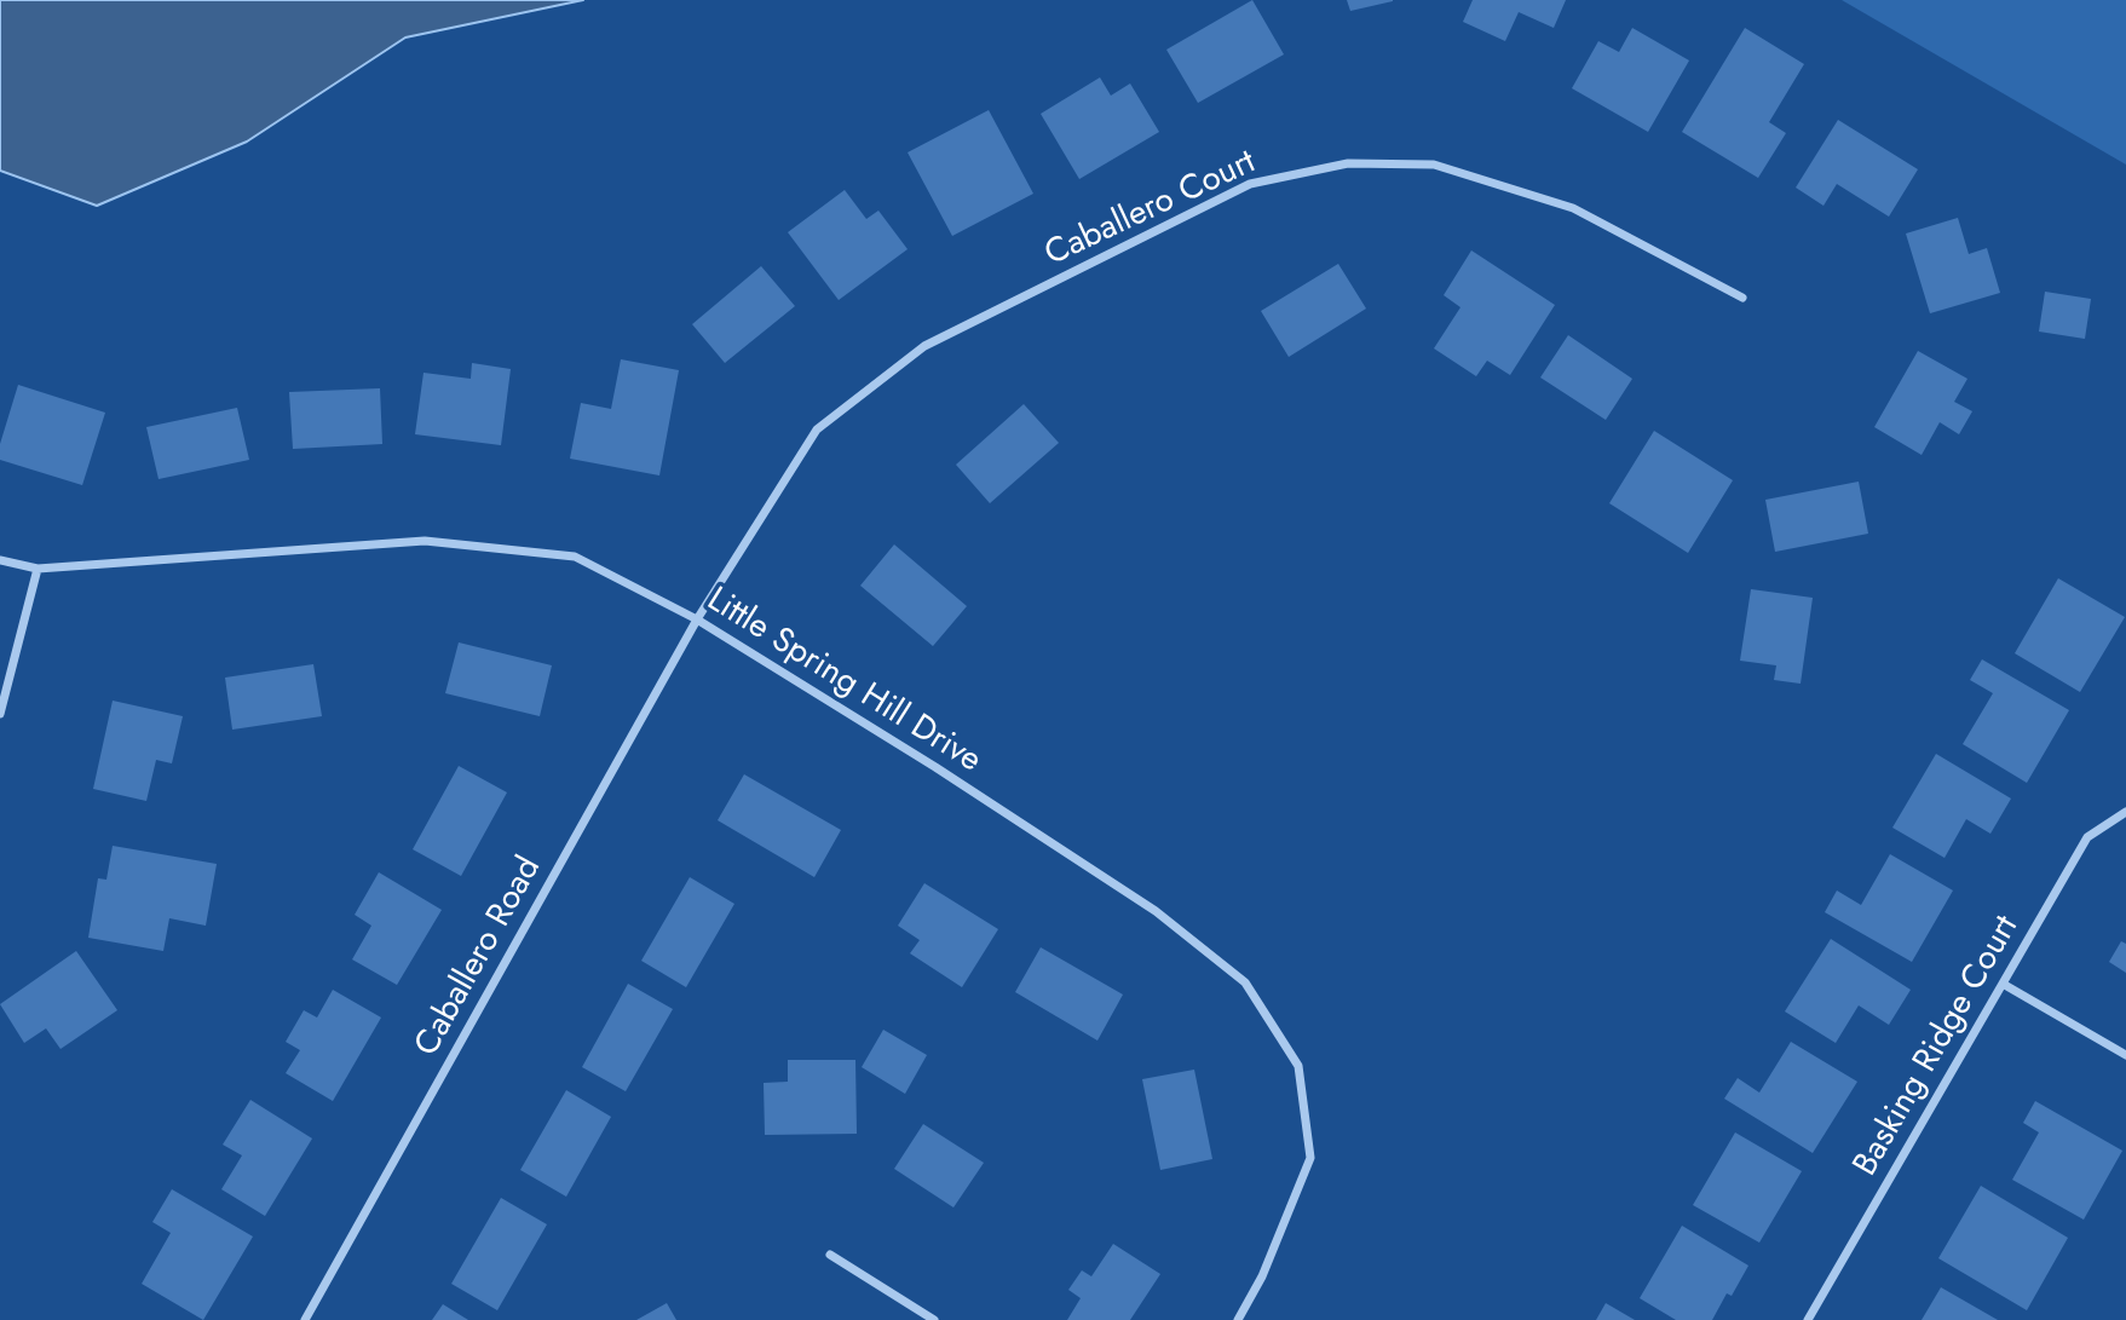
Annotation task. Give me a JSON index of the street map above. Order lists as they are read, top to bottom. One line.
{"streets":{"street":["Caballero Court","Little Spring Hill Drive","Caballero Road","Basking Ridge Court"]},"crossings":[["Caballero Court","Little Spring Hill Drive"],["Caballero Court","Caballero Road"],["Little Spring Hill Drive","Caballero Road"]]}
